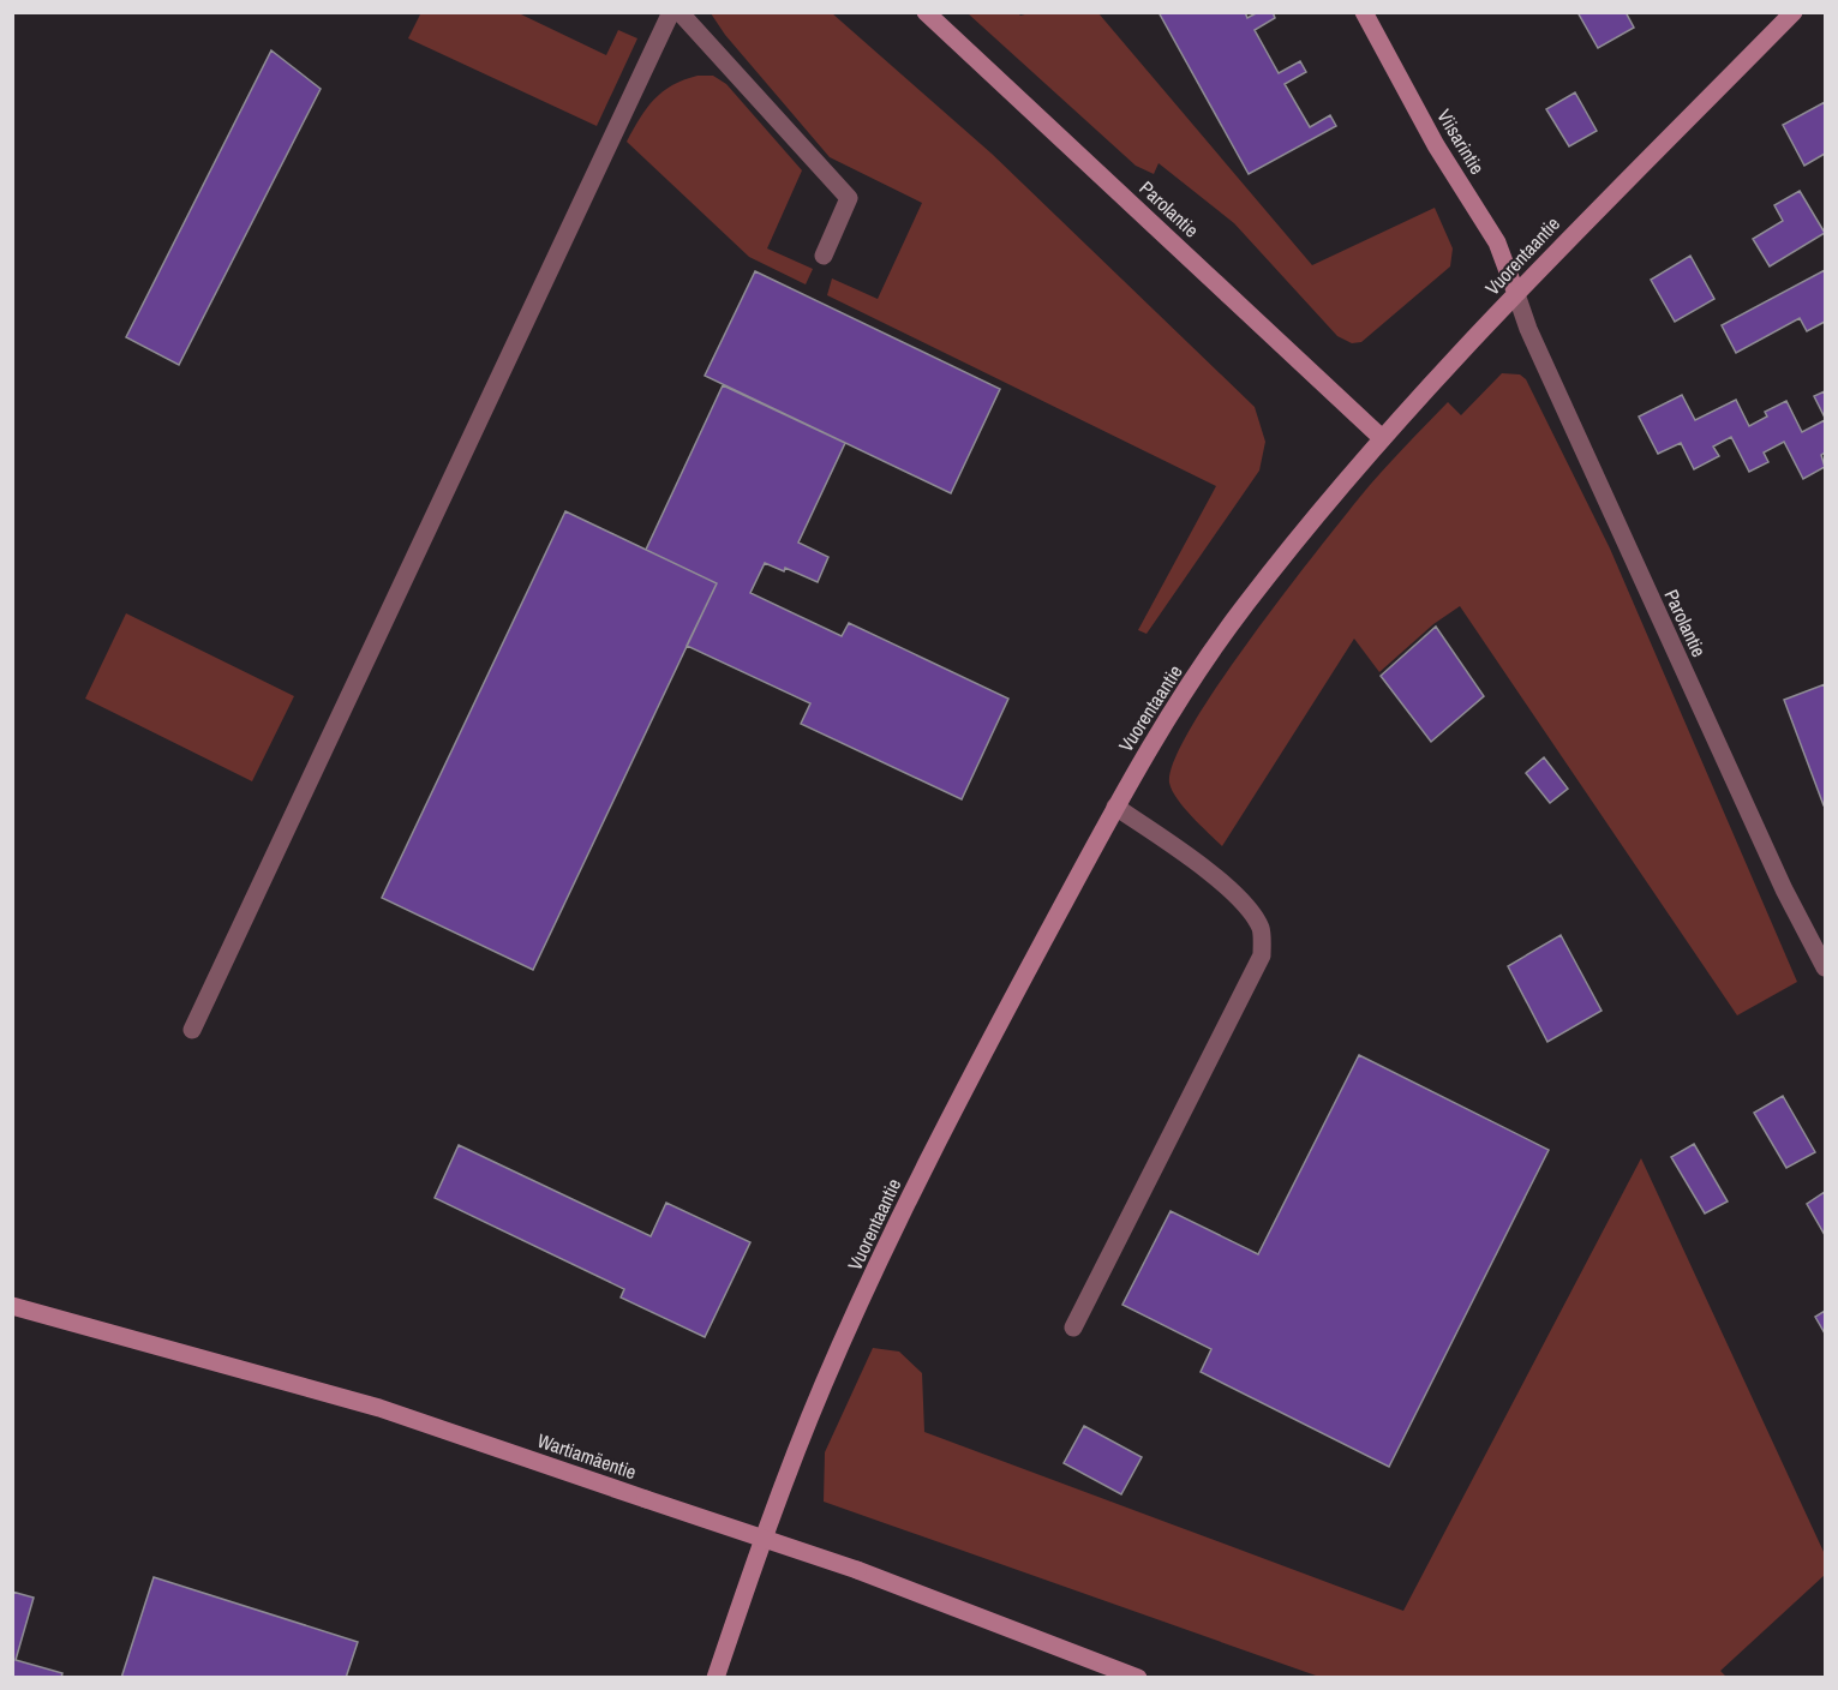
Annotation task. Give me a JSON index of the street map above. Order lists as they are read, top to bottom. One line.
{"streets":{"main road":["Viisarintie","Parolantie","Vuorentaantie","Wartiamäentie"]},"crossings":[["Viisarintie","Parolantie"],["Viisarintie","Vuorentaantie"],["Parolantie","Vuorentaantie"]]}
